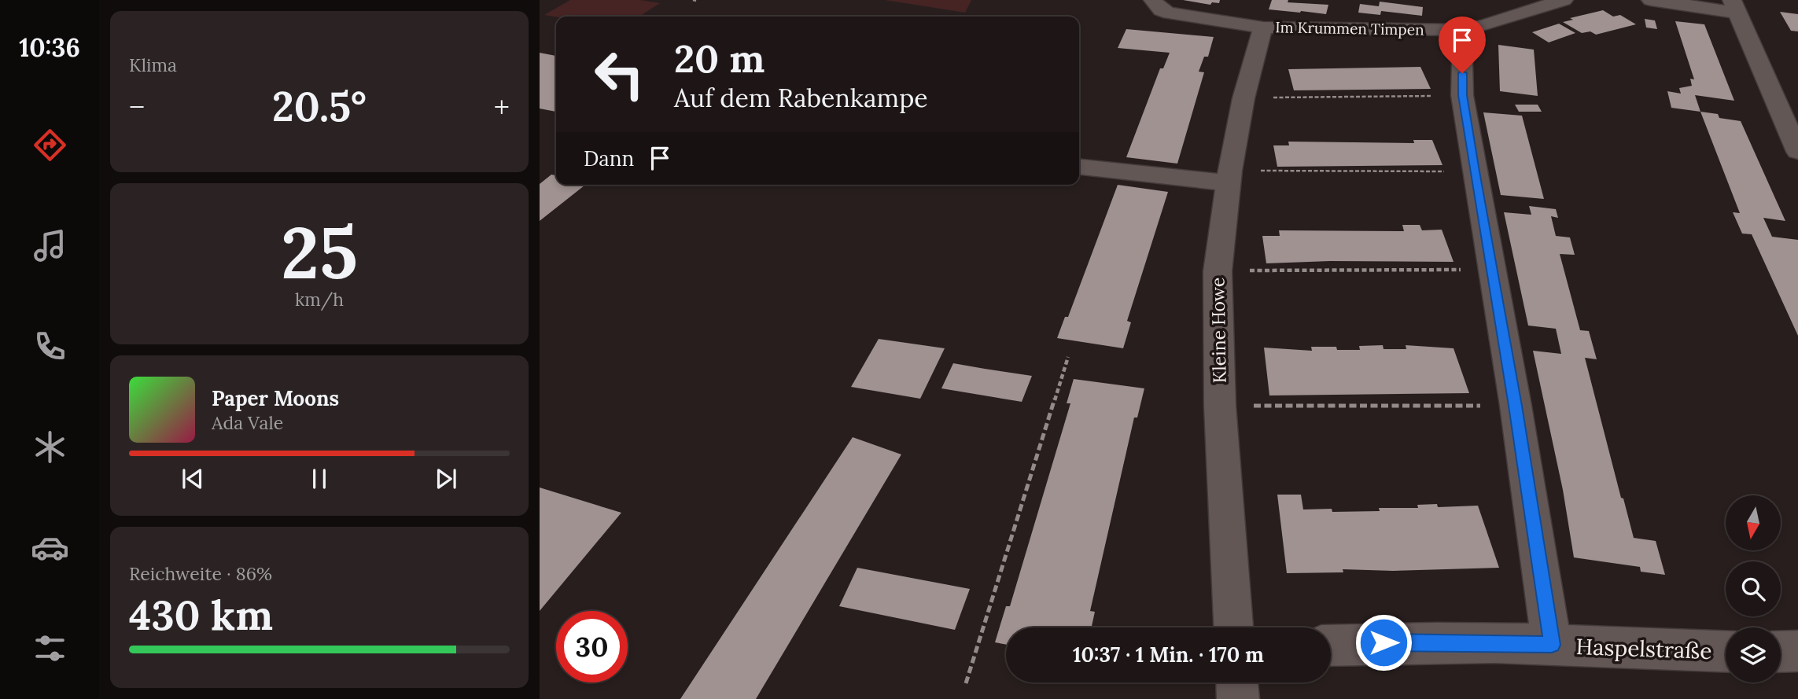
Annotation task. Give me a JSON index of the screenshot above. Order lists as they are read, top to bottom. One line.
{"streets":{"street":["Im Krummen Timpen","Kleine Howe","Haspelstraße"]},"crossings":[["Im Krummen Timpen","Kleine Howe"]],"north":"bottom","page":{"tabs":"10:36","tile":["Klima",["25","km/h"],["Reichweite · 86%","430 km"]],"turn":["20 m","Auf dem Rabenkampe"],"heat":["−","20.5°","+"],"then":"Dann","song":["Paper Moons","Ada Vale"],"limit":"30","trip":"10:37 · 1 Min. · 170 m"}}
